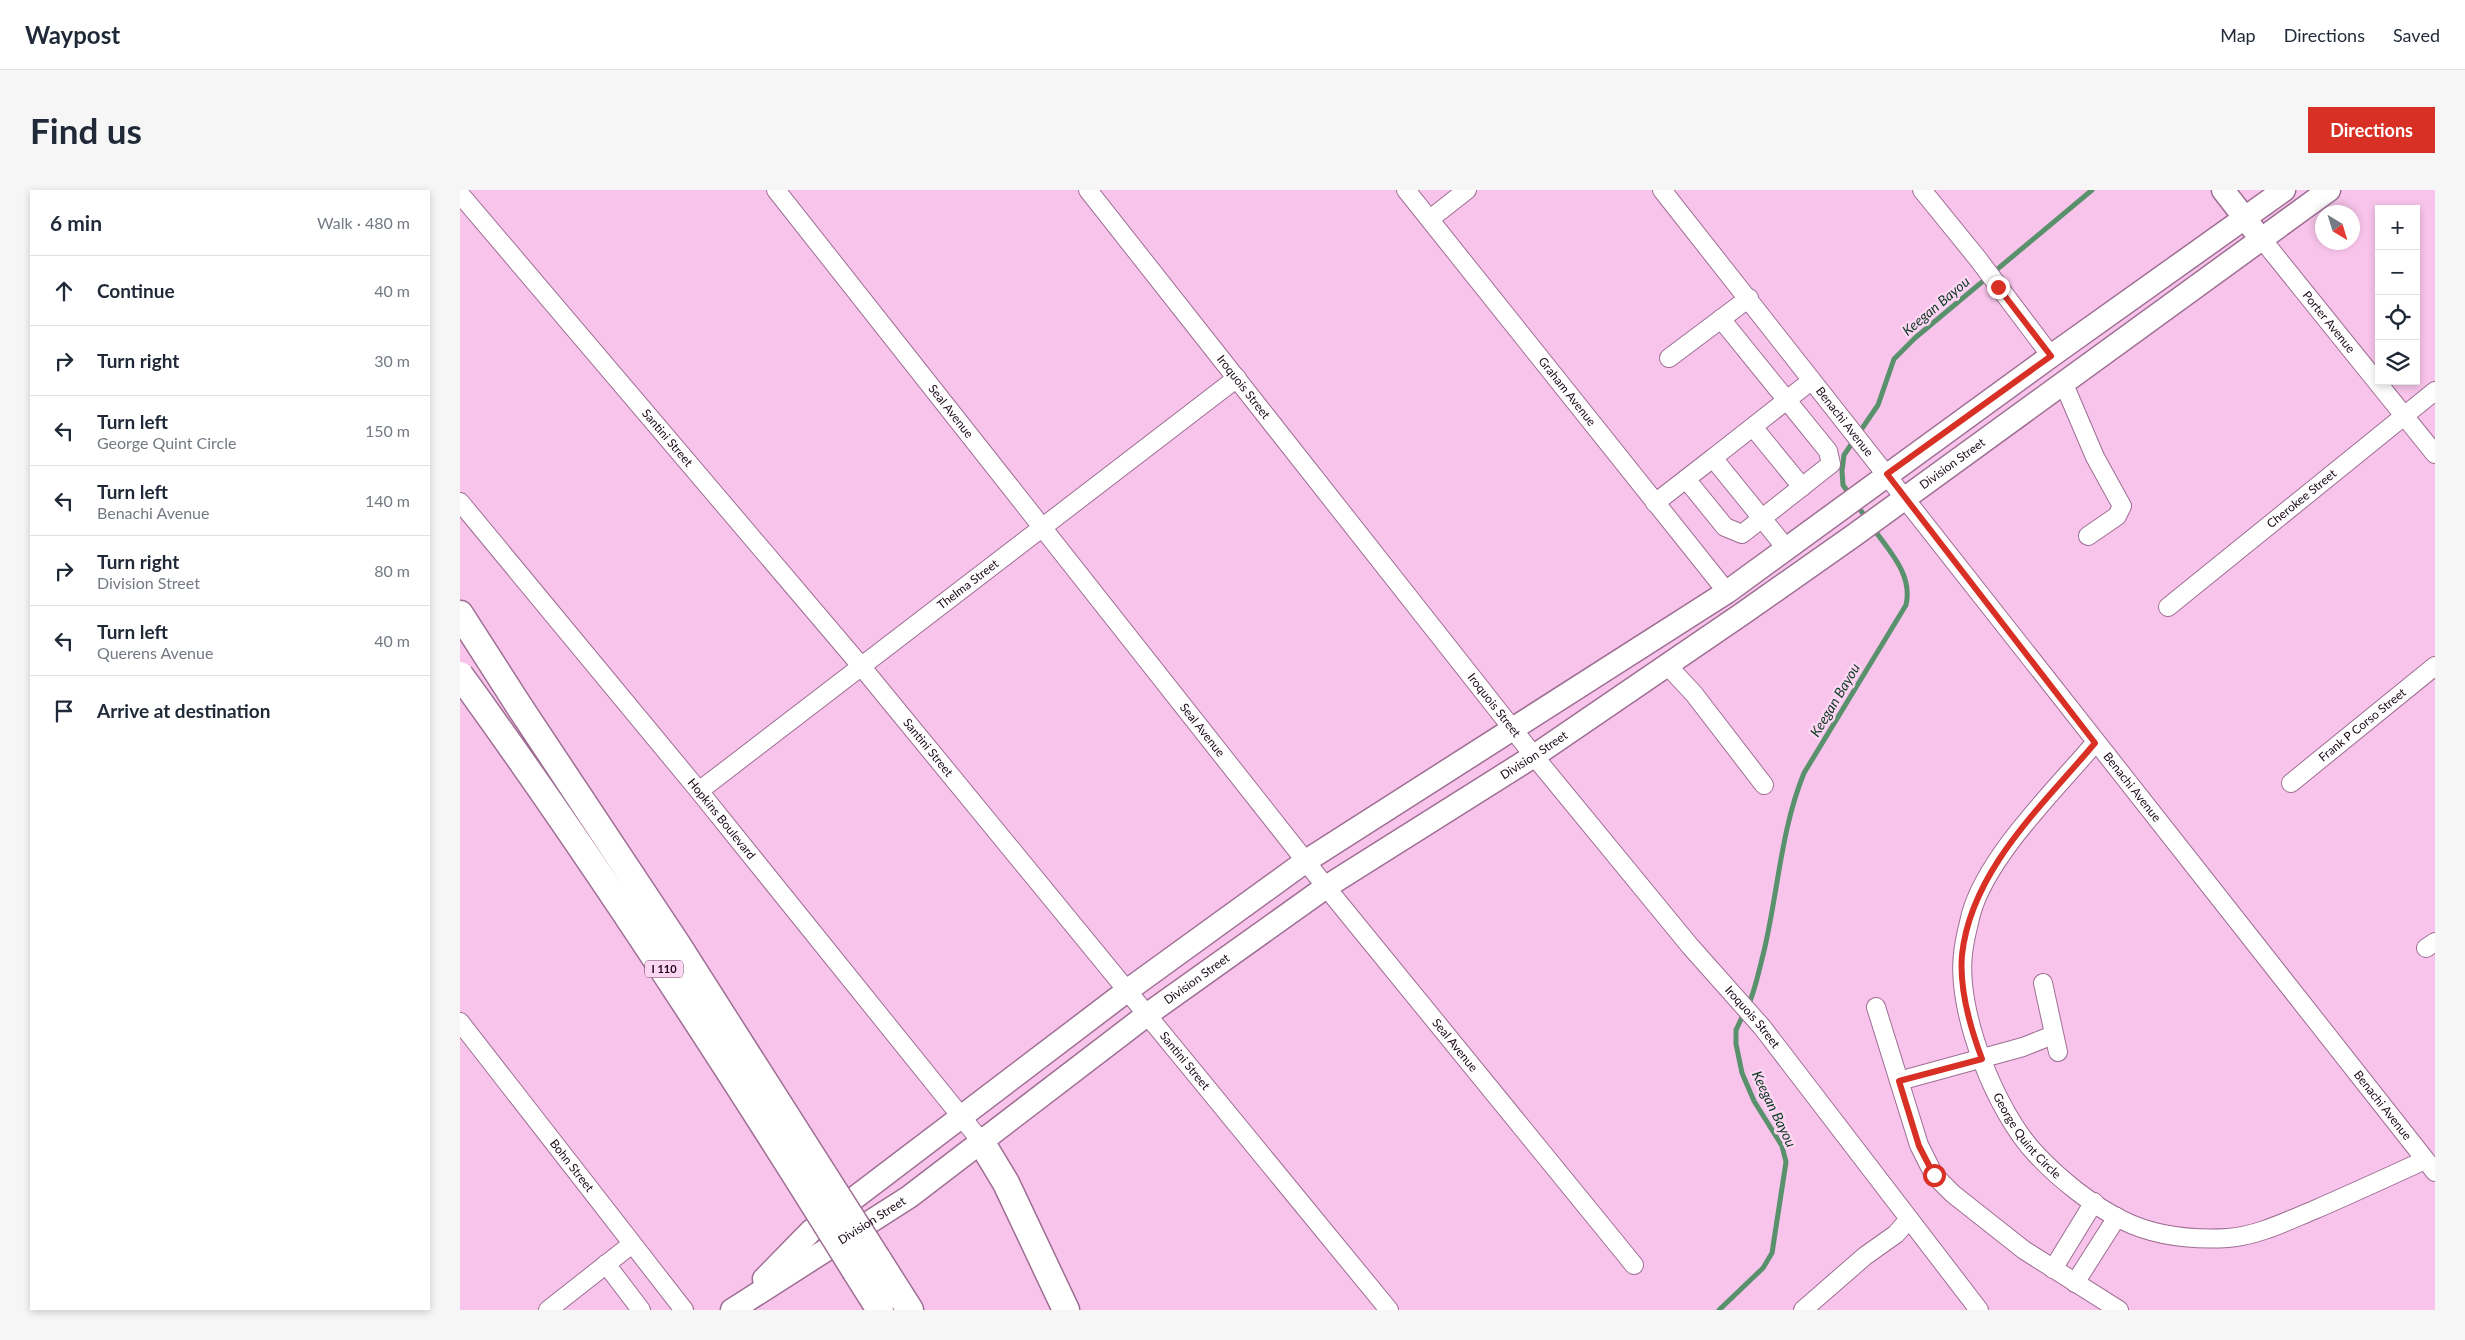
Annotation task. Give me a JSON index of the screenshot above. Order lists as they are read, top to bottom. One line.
{"streets":{"highway":["I 110"],"main road":["Porter Avenue","Division Street"],"street":["Iroquois Street","Graham Avenue","Seal Avenue","Benachi Avenue","Santini Street","Cherokee Street","Thelma Street","Frank P Corso Street","Hopkins Boulevard","George Quint Circle","Bohn Street"]},"crossings":[["Porter Avenue","Division Street"],["Porter Avenue","Cherokee Street"],["Iroquois Street","Division Street"],["Iroquois Street","Thelma Street"],["Graham Avenue","Division Street"],["Seal Avenue","Division Street"],["Seal Avenue","Thelma Street"],["Benachi Avenue","Division Street"],["Benachi Avenue","George Quint Circle"],["Santini Street","Division Street"],["Santini Street","Thelma Street"],["Division Street","Hopkins Boulevard"],["Thelma Street","Hopkins Boulevard"]],"water":["Keegan Bayou"],"north":"bottom right","page":{"header":"Waypost","nav":["Map","Directions","Saved"],"buttons":"Directions","title":"Find us","heading":["6 min","Walk · 480 m"],"map_buttons":["+","−"],"list":[["Continue","40 m"],["Turn right","30 m"],["Turn left","George Quint Circle","150 m"],["Turn left","Benachi Avenue","140 m"],["Turn right","Division Street","80 m"],["Turn left","Querens Avenue","40 m"],"Arrive at destination"]}}
